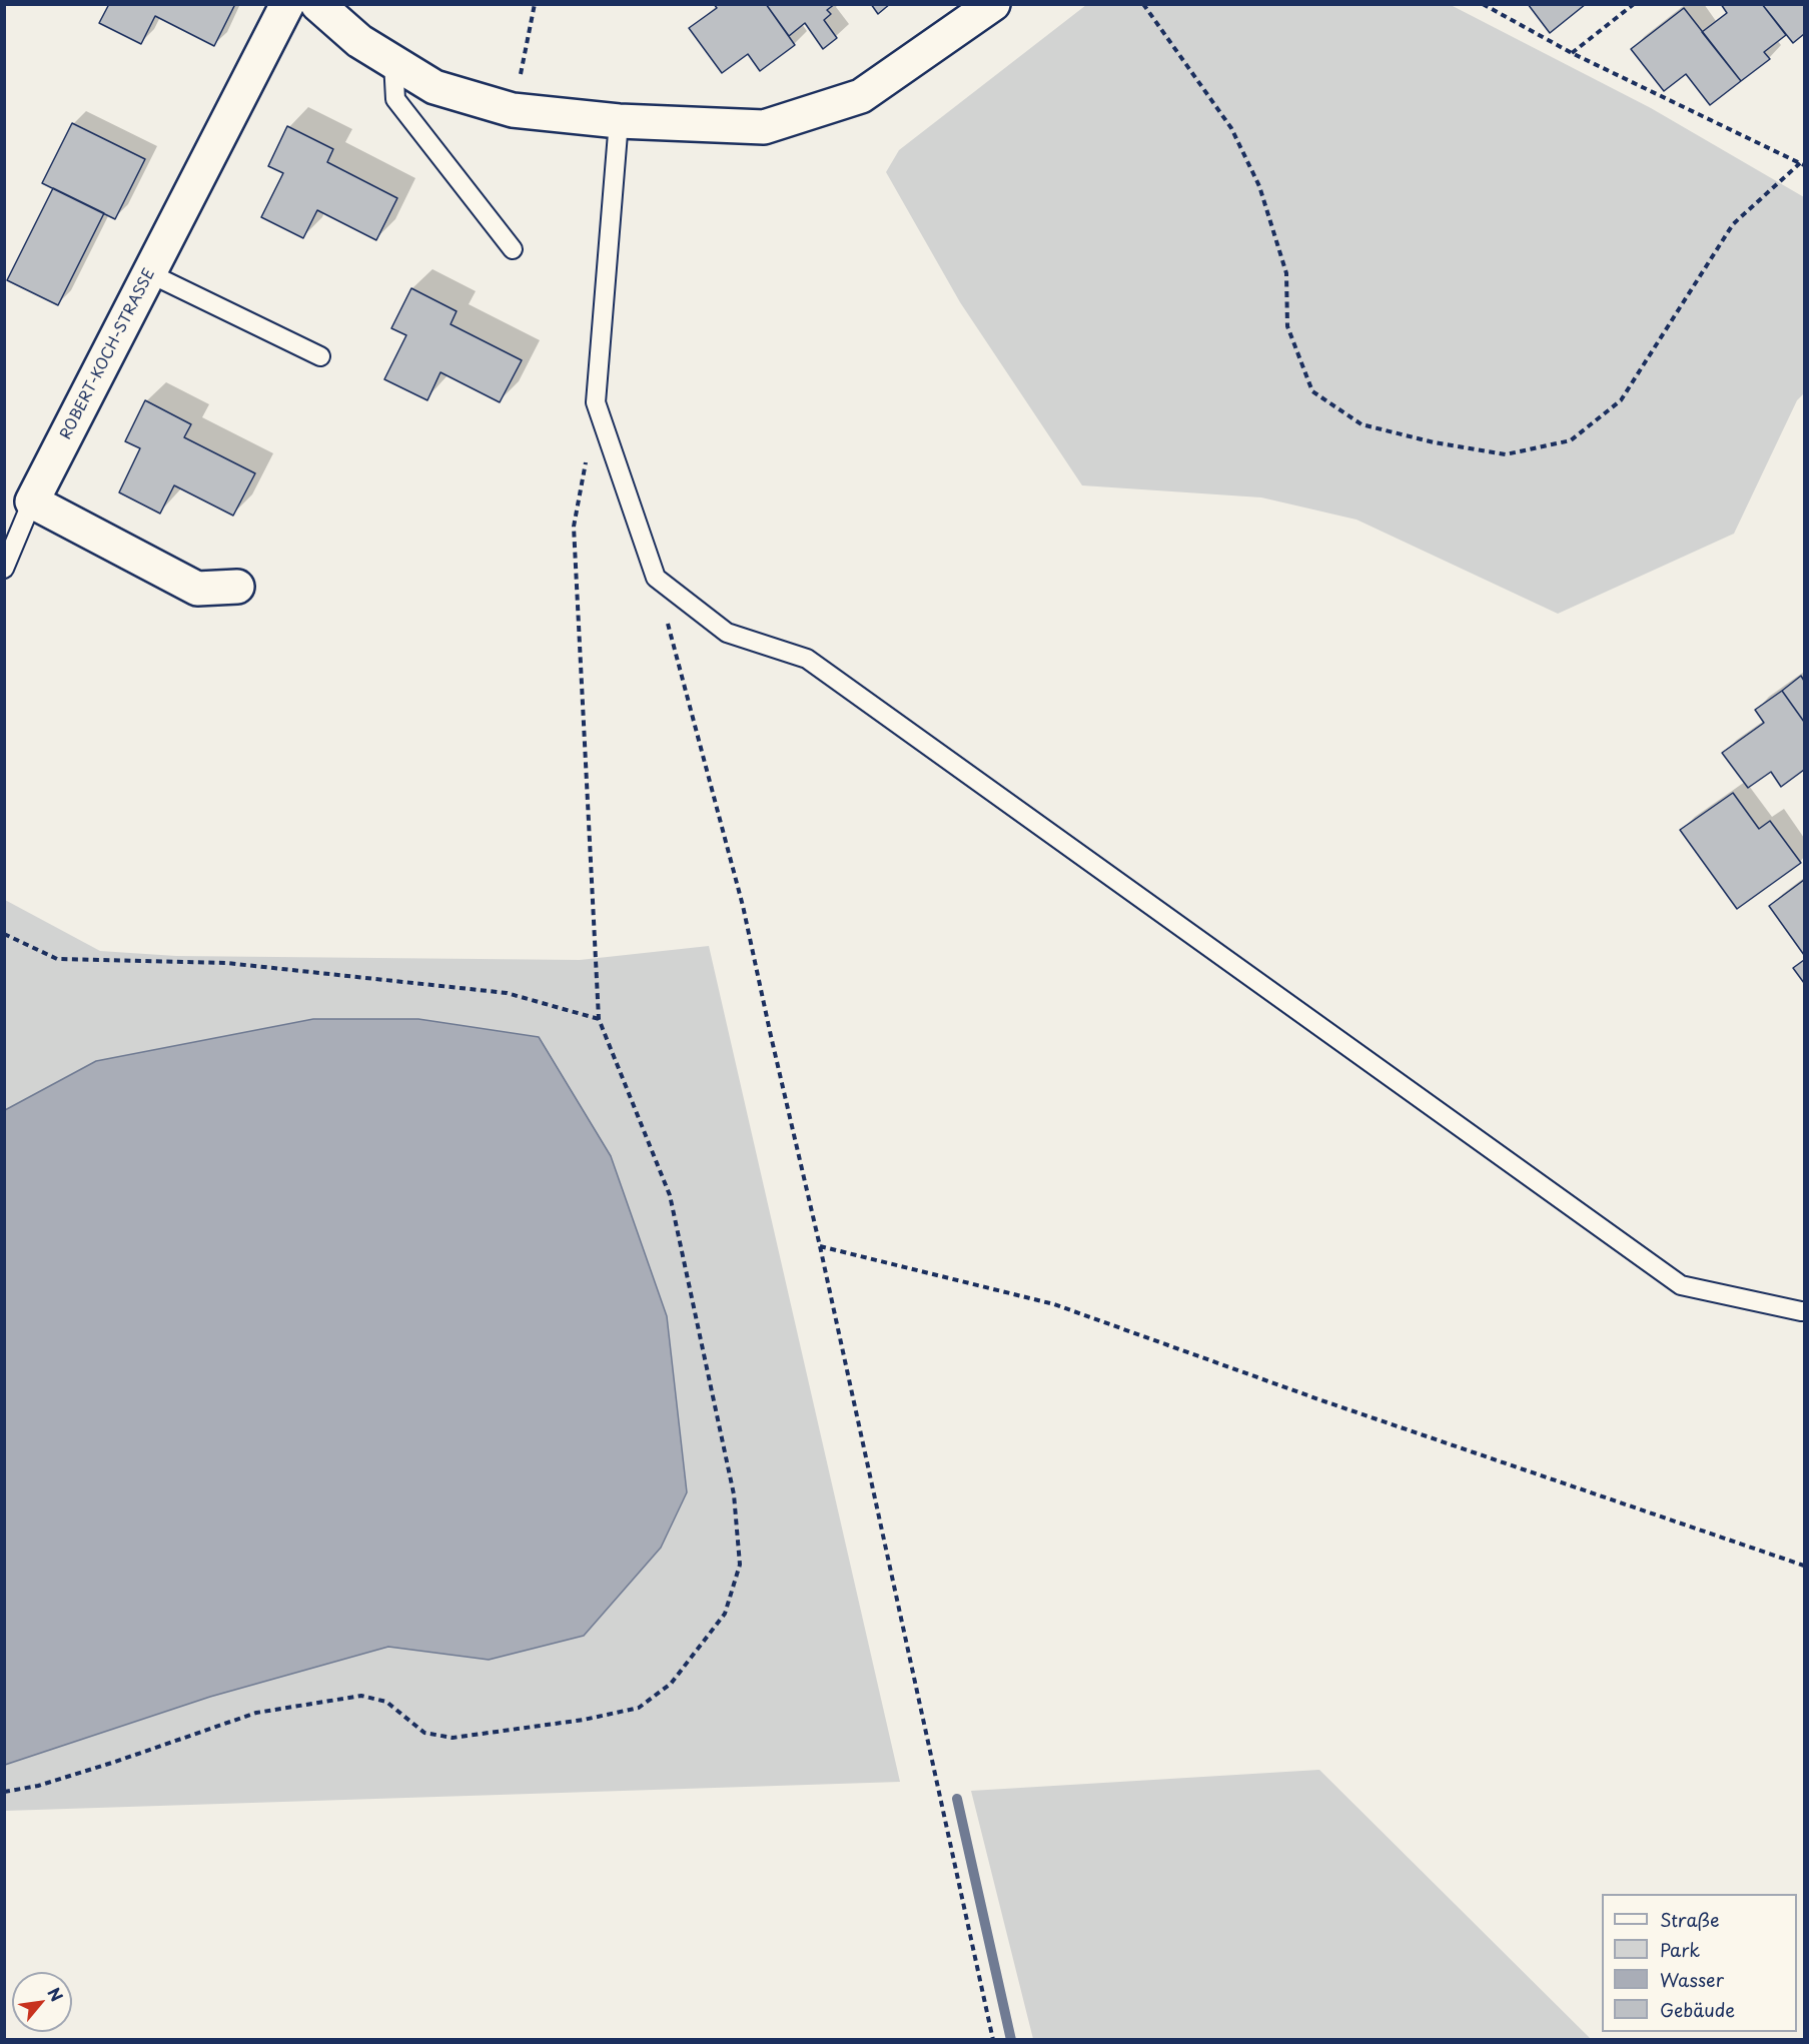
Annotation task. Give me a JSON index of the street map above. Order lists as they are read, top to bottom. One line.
{"streets":{"street":["ROBERT-KOCH-STRASSE"]},"legend":["Straße","Park","Wasser","Gebäude"],"north":"top right"}
